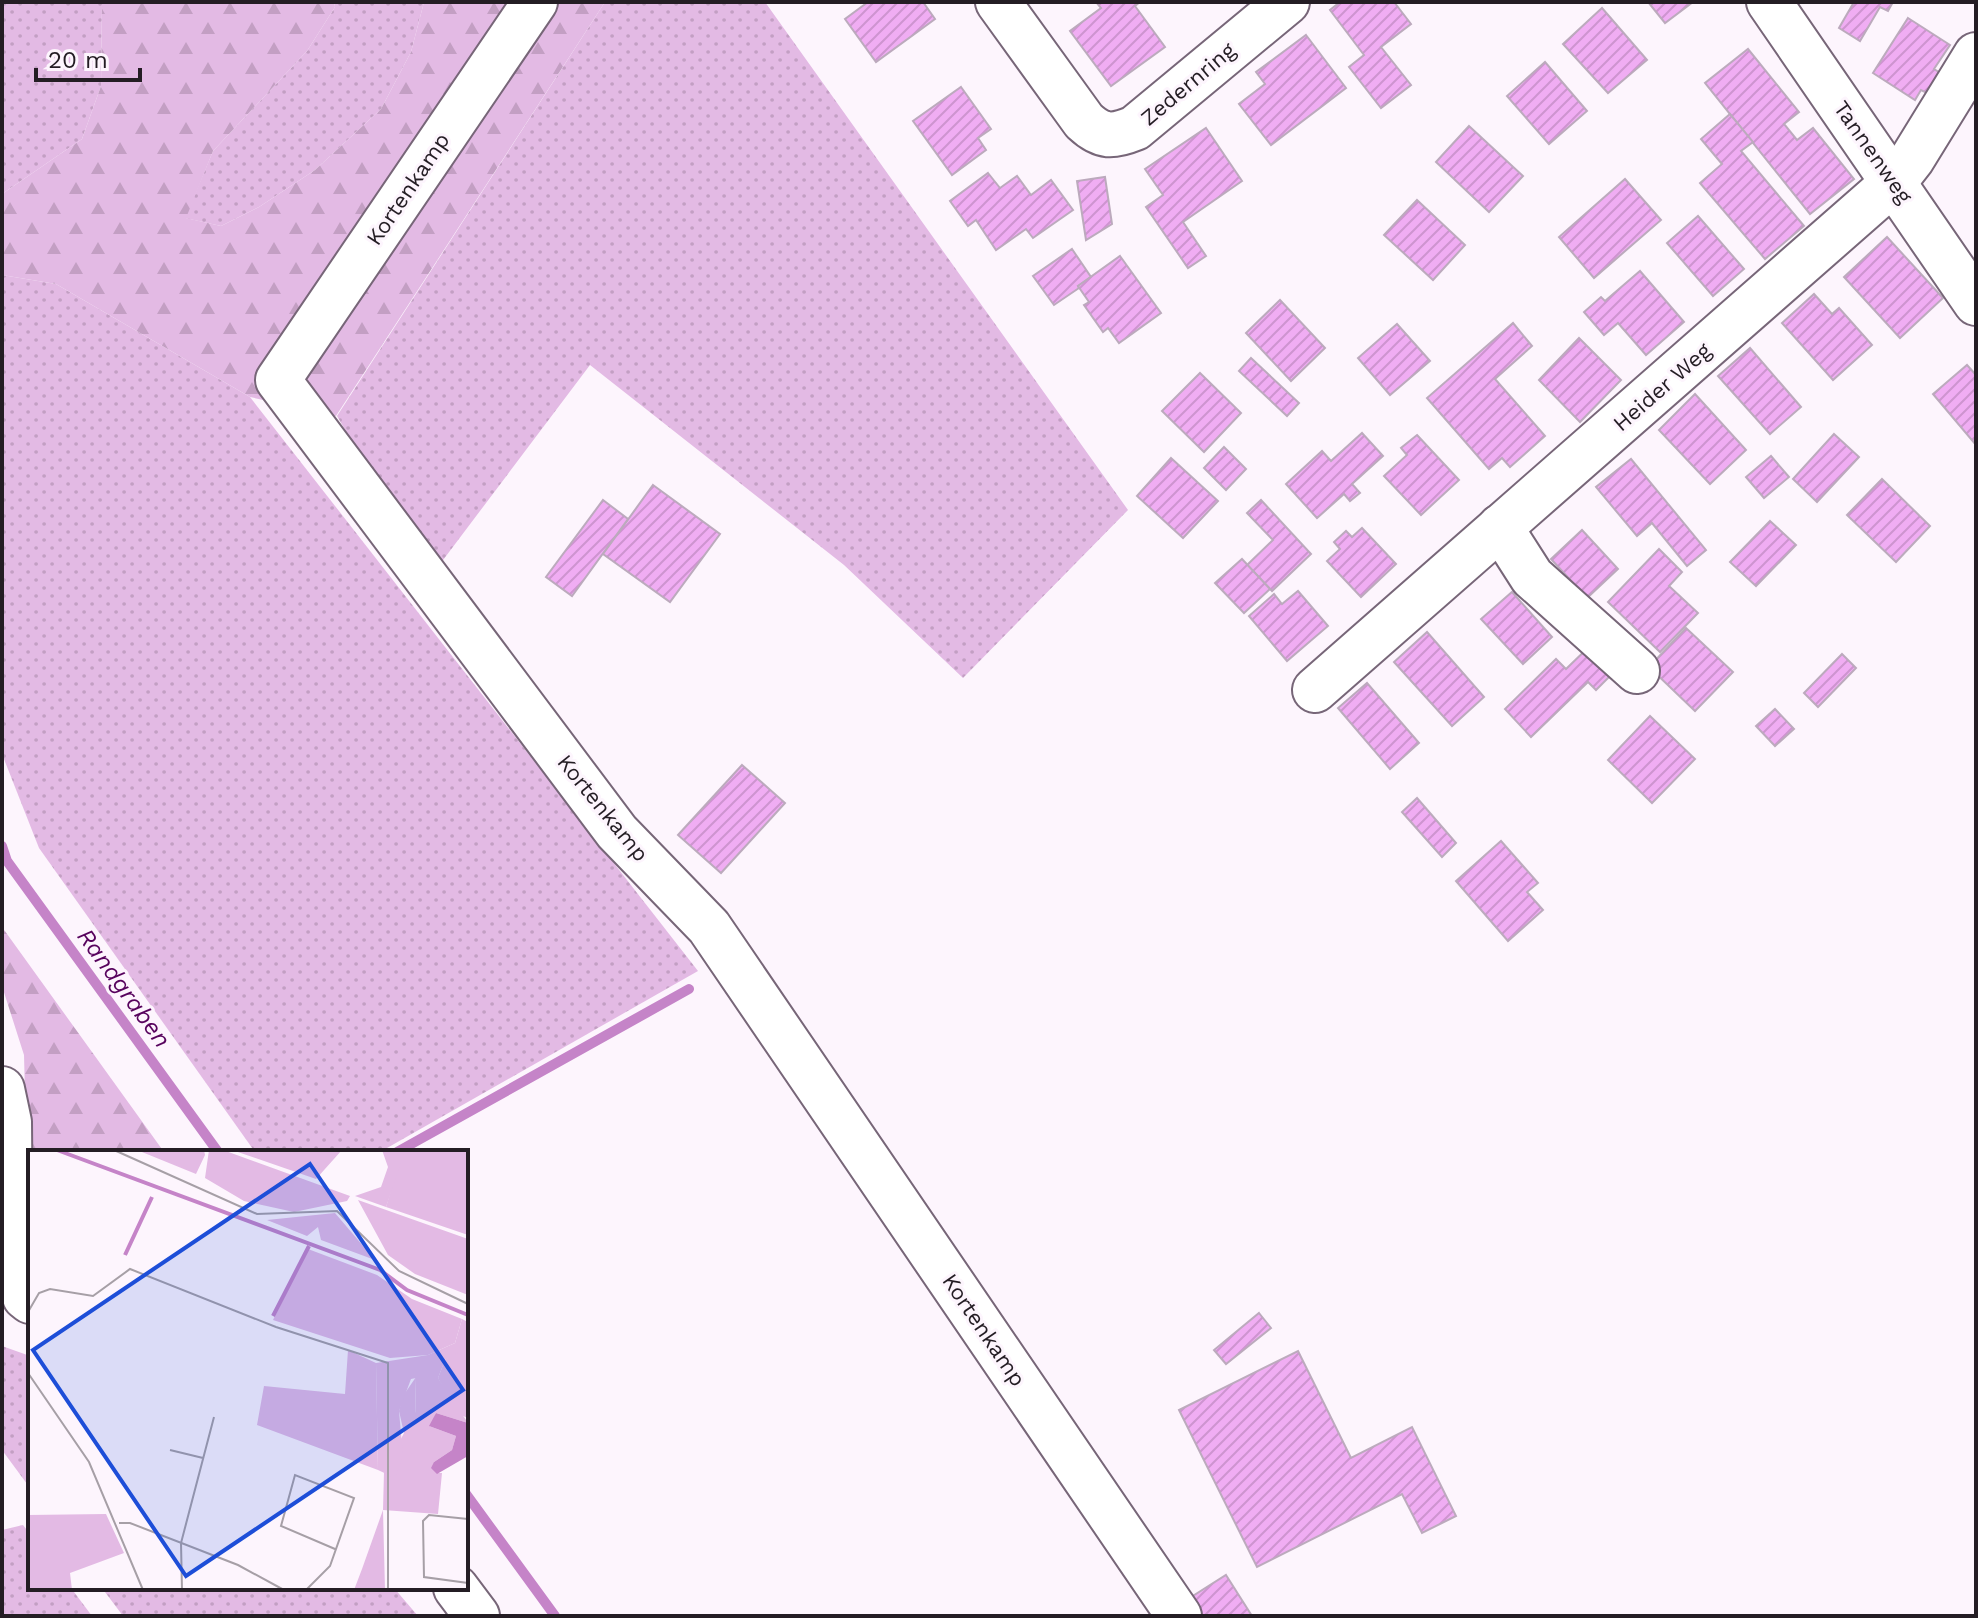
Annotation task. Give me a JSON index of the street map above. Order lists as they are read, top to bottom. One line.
{"streets":{"street":["Zedernring","Tannenweg","Kortenkamp","Heider Weg"]},"crossings":[["Tannenweg","Heider Weg"]],"water":["Randgraben"],"scale_bar":"20 m"}
